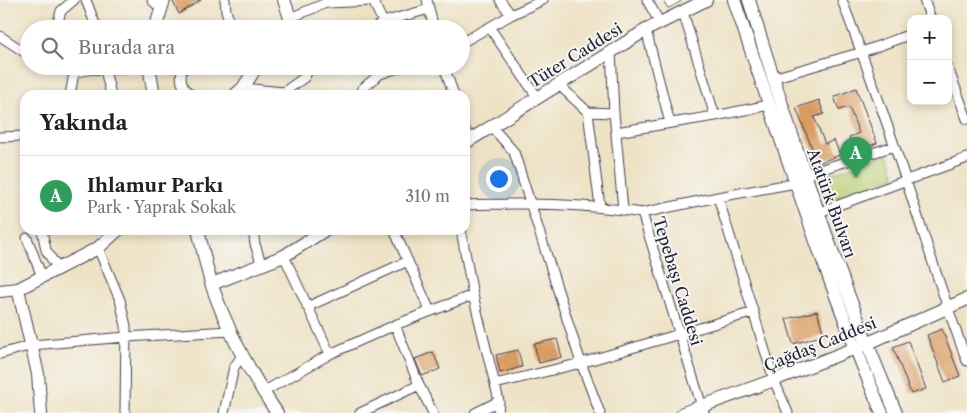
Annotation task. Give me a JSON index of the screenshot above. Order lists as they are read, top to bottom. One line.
{"streets":{"street":["Tüter Caddesi","Atatürk Bulvarı","Tepebaşı Caddesi","Çağdaş Caddesi"]},"crossings":[["Atatürk Bulvarı","Çağdaş Caddesi"],["Tepebaşı Caddesi","Çağdaş Caddesi"]],"page":{"map_buttons":["+","−"],"search":"Burada ara","heading":"Yakında","pins":"A","list":[{"mark":"A","name":"Ihlamur Parkı","note":"Park · Yaprak Sokak","value":"310 m"}]}}
